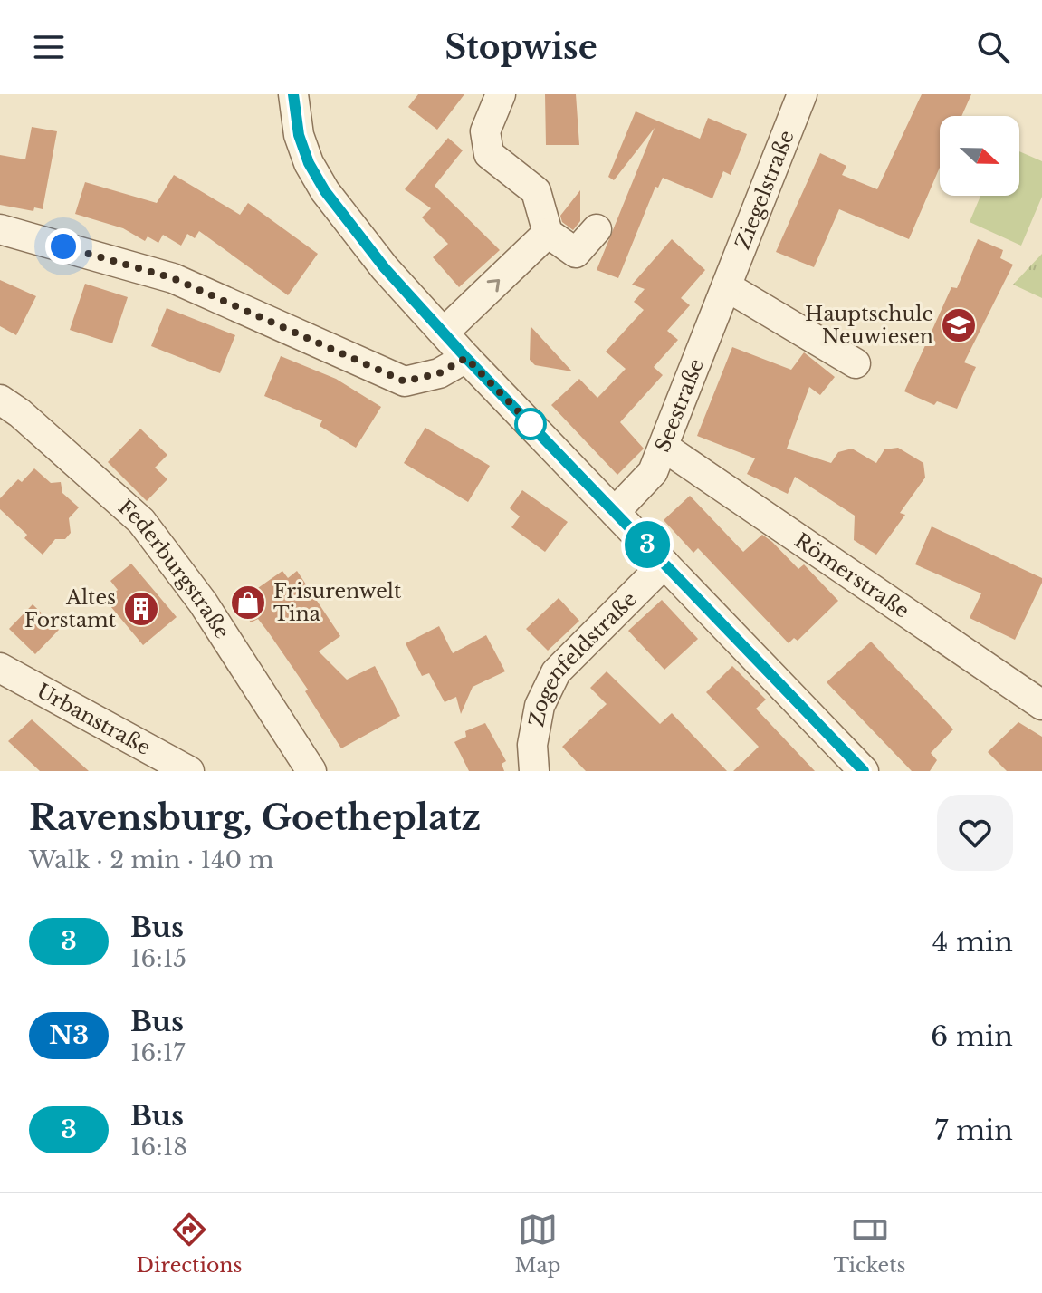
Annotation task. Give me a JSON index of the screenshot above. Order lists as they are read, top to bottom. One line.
{"streets":{"street":["Ziegelstraße","Seestraße","Federburgstraße","Römerstraße","Zogenfeldstraße","Urbanstraße"]},"crossings":[["Ziegelstraße","Seestraße"],["Seestraße","Römerstraße"]],"places":{"school or university":["Hauptschule Neuwiesen"],"shop":["Frisurenwelt Tina"],"building":["Altes Forstamt"]},"lines":["bus line 3"],"north":"right","page":{"header":"Stopwise","on_map":"3","heading":["Ravensburg, Goetheplatz","Walk · 2 min · 140 m"],"list":[{"mark":"3","name":"Bus","note":"16:15","value":"4 min"},{"mark":"N3","name":"Bus","note":"16:17","value":"6 min"},{"mark":"3","name":"Bus","note":"16:18","value":"7 min"}],"tabs":["Directions","Map","Tickets"]}}
